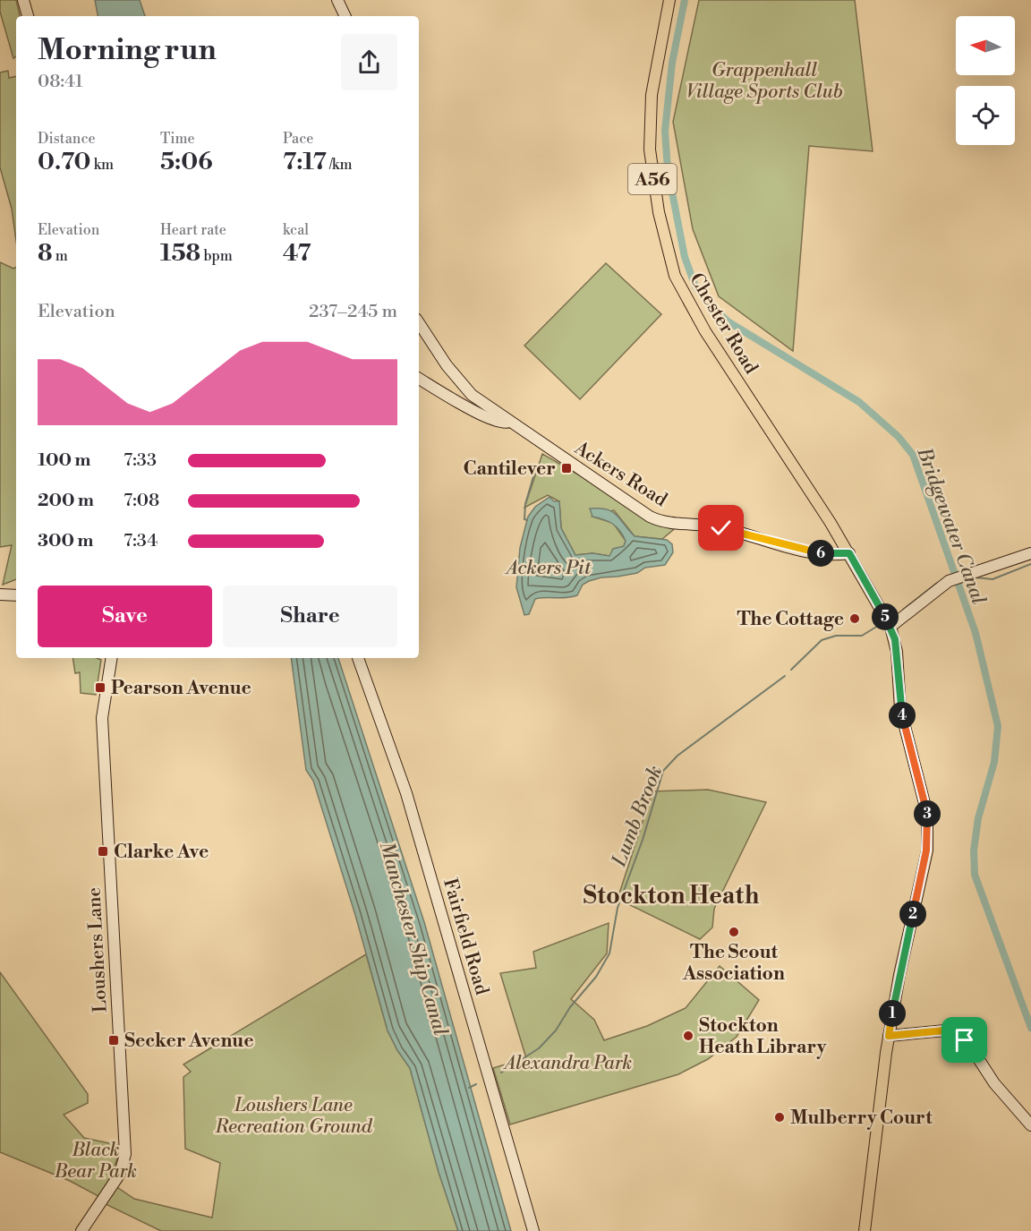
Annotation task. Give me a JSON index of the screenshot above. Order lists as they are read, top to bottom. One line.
{"streets":{"main road":["A56","Chester Road"],"street":["Ackers Road","Fairfield Road","Loushers Lane"]},"crossings":[["A56","Chester Road"],["Chester Road","Ackers Road"]],"districts":["Stockton Heath"],"water":["Bridgewater Canal","Ackers Pit","Lumb Brook","Manchester Ship Canal"],"parks":["Grappenhall Village Sports Club","Alexandra Park","Loushers Lane Recreation Ground","Black Bear Park"],"places":{"transit":["Cantilever","Pearson Avenue","Clarke Ave","Secker Avenue"],"other":["The Cottage","The Scout Association","Stockton Heath Library","Mulberry Court"]},"north":"left","page":{"heading":["Morning run","08:41"],"stats":[["Distance","0.70 km"],["Time","5:06"],["Pace","7:17 /km"],["Elevation","8 m"],["Heart rate","158 bpm"],["kcal","47"]],"chart":["Elevation","237–245 m"],"list":[{"name":"100 m","note":"7:33"},{"name":"200 m","note":"7:08"},{"name":"300 m","note":"7:34"}],"pins":["6","5","4","3","2","1"],"buttons":["Save","Share"]}}
